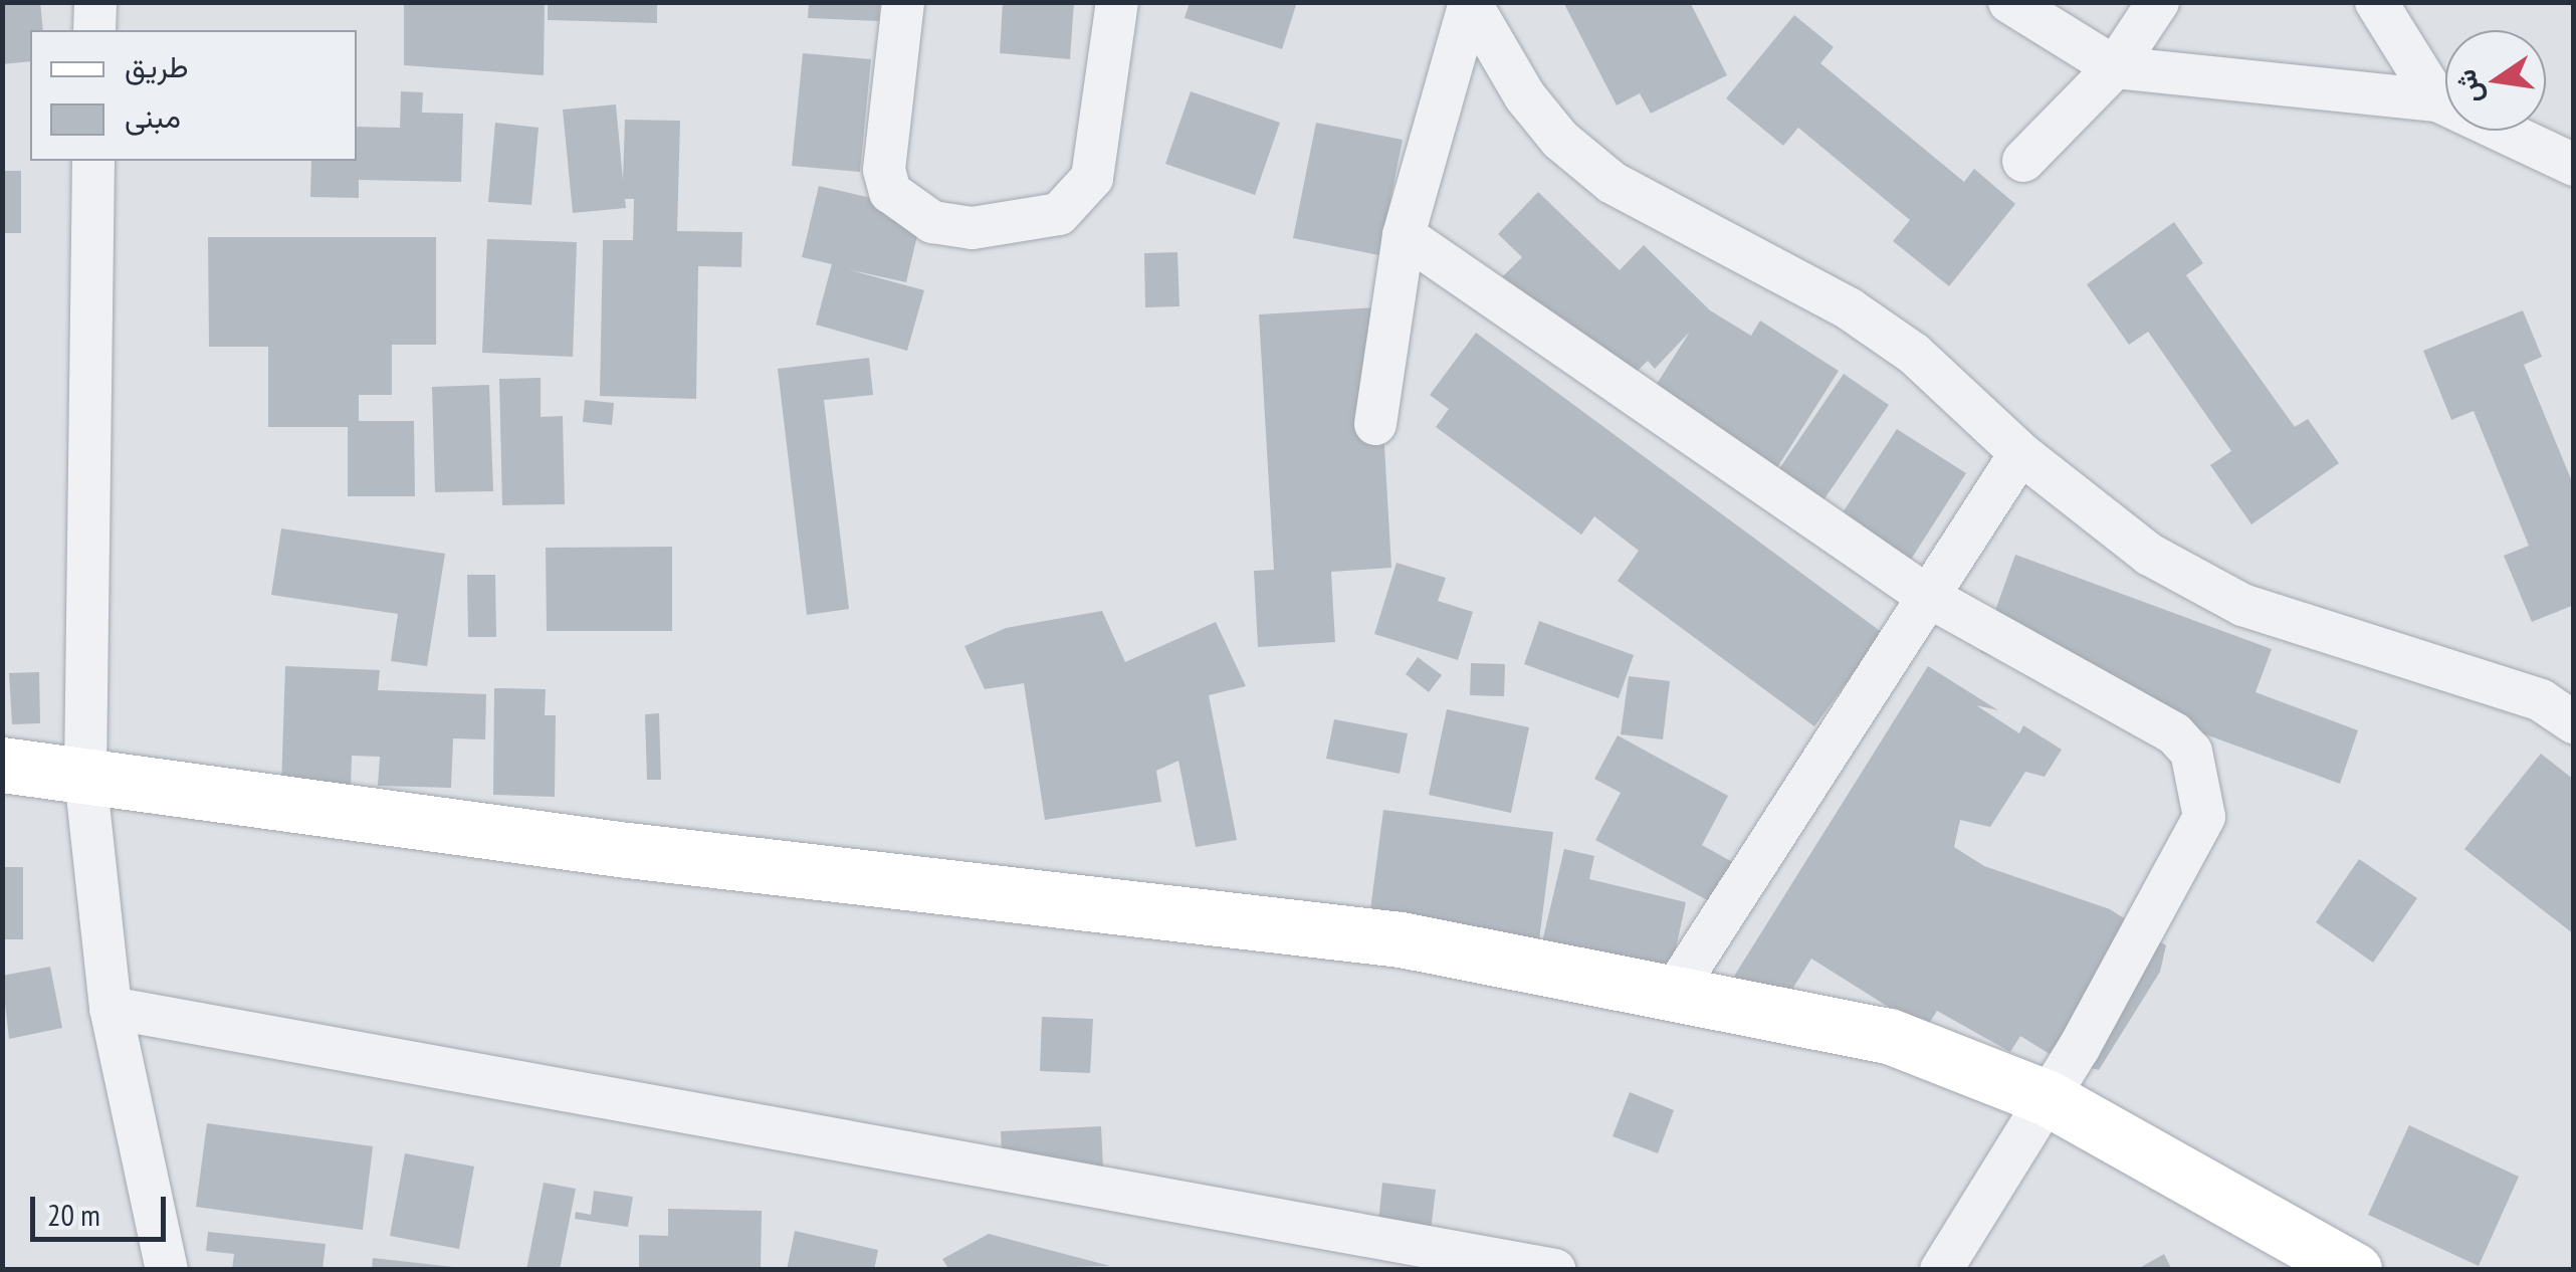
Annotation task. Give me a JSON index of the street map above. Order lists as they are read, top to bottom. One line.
{"legend":["طريق","مبنى"],"scale_bar":"20 m","north":"left"}
